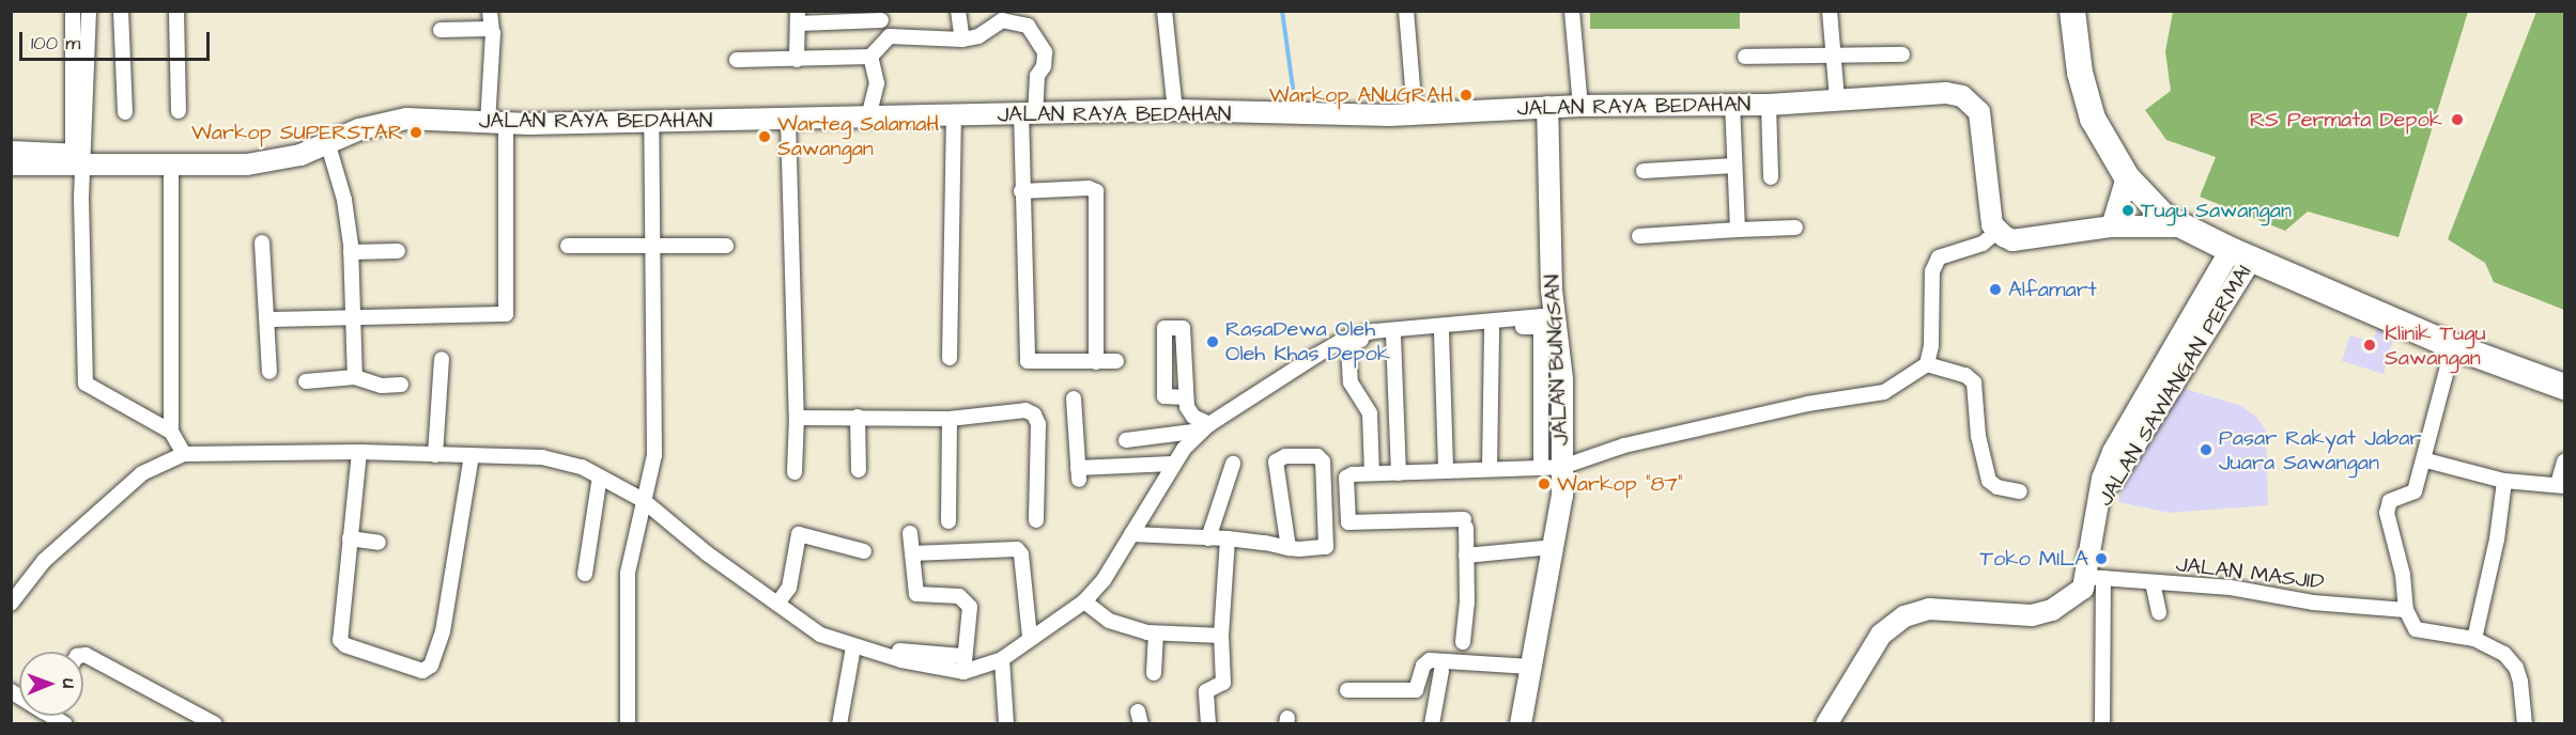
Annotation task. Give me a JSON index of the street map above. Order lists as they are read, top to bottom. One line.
{"streets":{"street":["JALAN RAYA BEDAHAN","JALAN BUNGSAN","JALAN SAWANGAN PERMAI","JALAN MASJID"]},"crossings":[["JALAN RAYA BEDAHAN","JALAN BUNGSAN"],["JALAN SAWANGAN PERMAI","JALAN MASJID"]],"places":["Warkop ANUGRAH","RS Permata Depok","Warkop SUPERSTAR","Warteg SalamaH Sawangan","Tugu Sawangan","Alfamart","RasaDewa Oleh Oleh Khas Depok","Klinik Tugu Sawangan","Pasar Rakyat Jabar Juara Sawangan","Warkop \"87\"","Toko MILA"],"scale_bar":"100 m","north":"right"}
